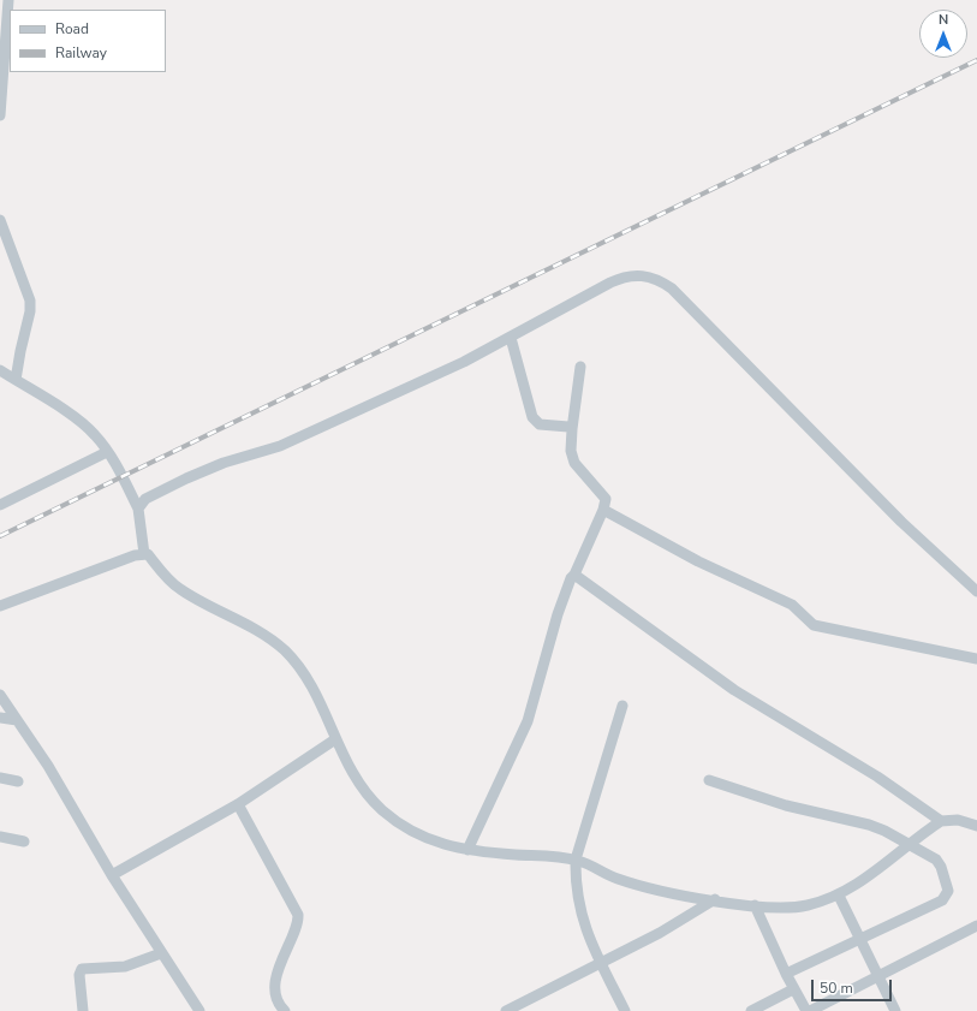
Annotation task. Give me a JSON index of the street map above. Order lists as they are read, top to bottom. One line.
{"legend":["Road","Railway"],"scale_bar":"50 m","north":"top"}
